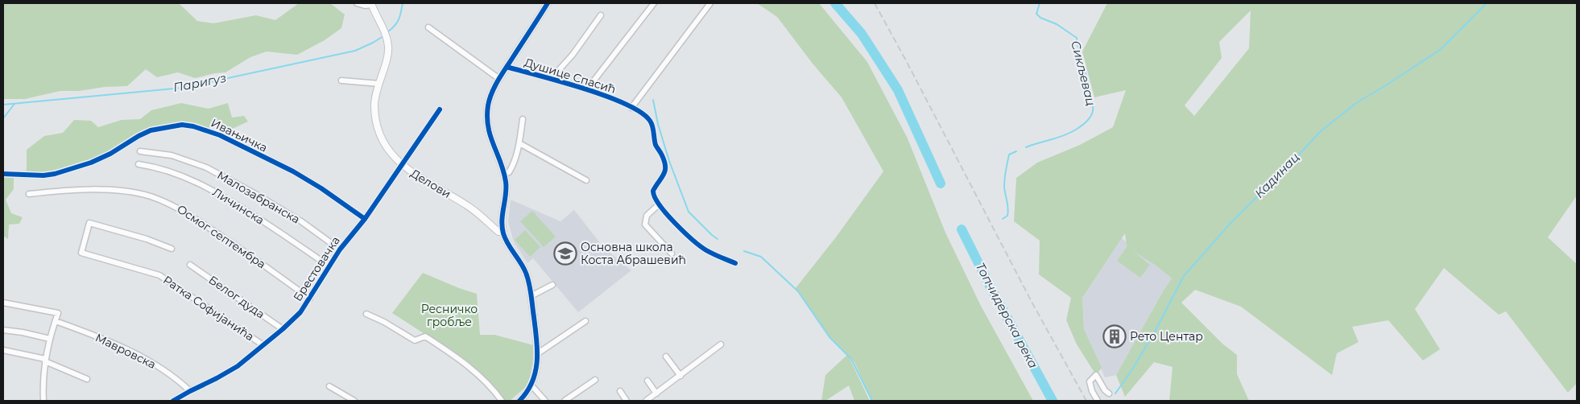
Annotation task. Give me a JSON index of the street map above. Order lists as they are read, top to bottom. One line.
{"streets":{"street":["Душице Спасић","Ивањичка","Делови","Малозабранска","Личинска","Осмог септембра","Брестовачка","Белог дуда","Ратка Софијанића","Мавровска"]},"crossings":[["Ивањичка","Брестовачка"],["Делови","Брестовачка"],["Малозабранска","Брестовачка"],["Личинска","Брестовачка"],["Осмог септембра","Брестовачка"],["Брестовачка","Белог дуда"],["Брестовачка","Ратка Софијанића"],["Брестовачка","Мавровска"]],"water":["Сикљевац","Паригуз","Кадинац","Топчидерска река"],"parks":["Ресничко гробље"],"places":{"school or university":["Основна школа Коста Абрашевић"],"building":["Рето Центар"]}}
